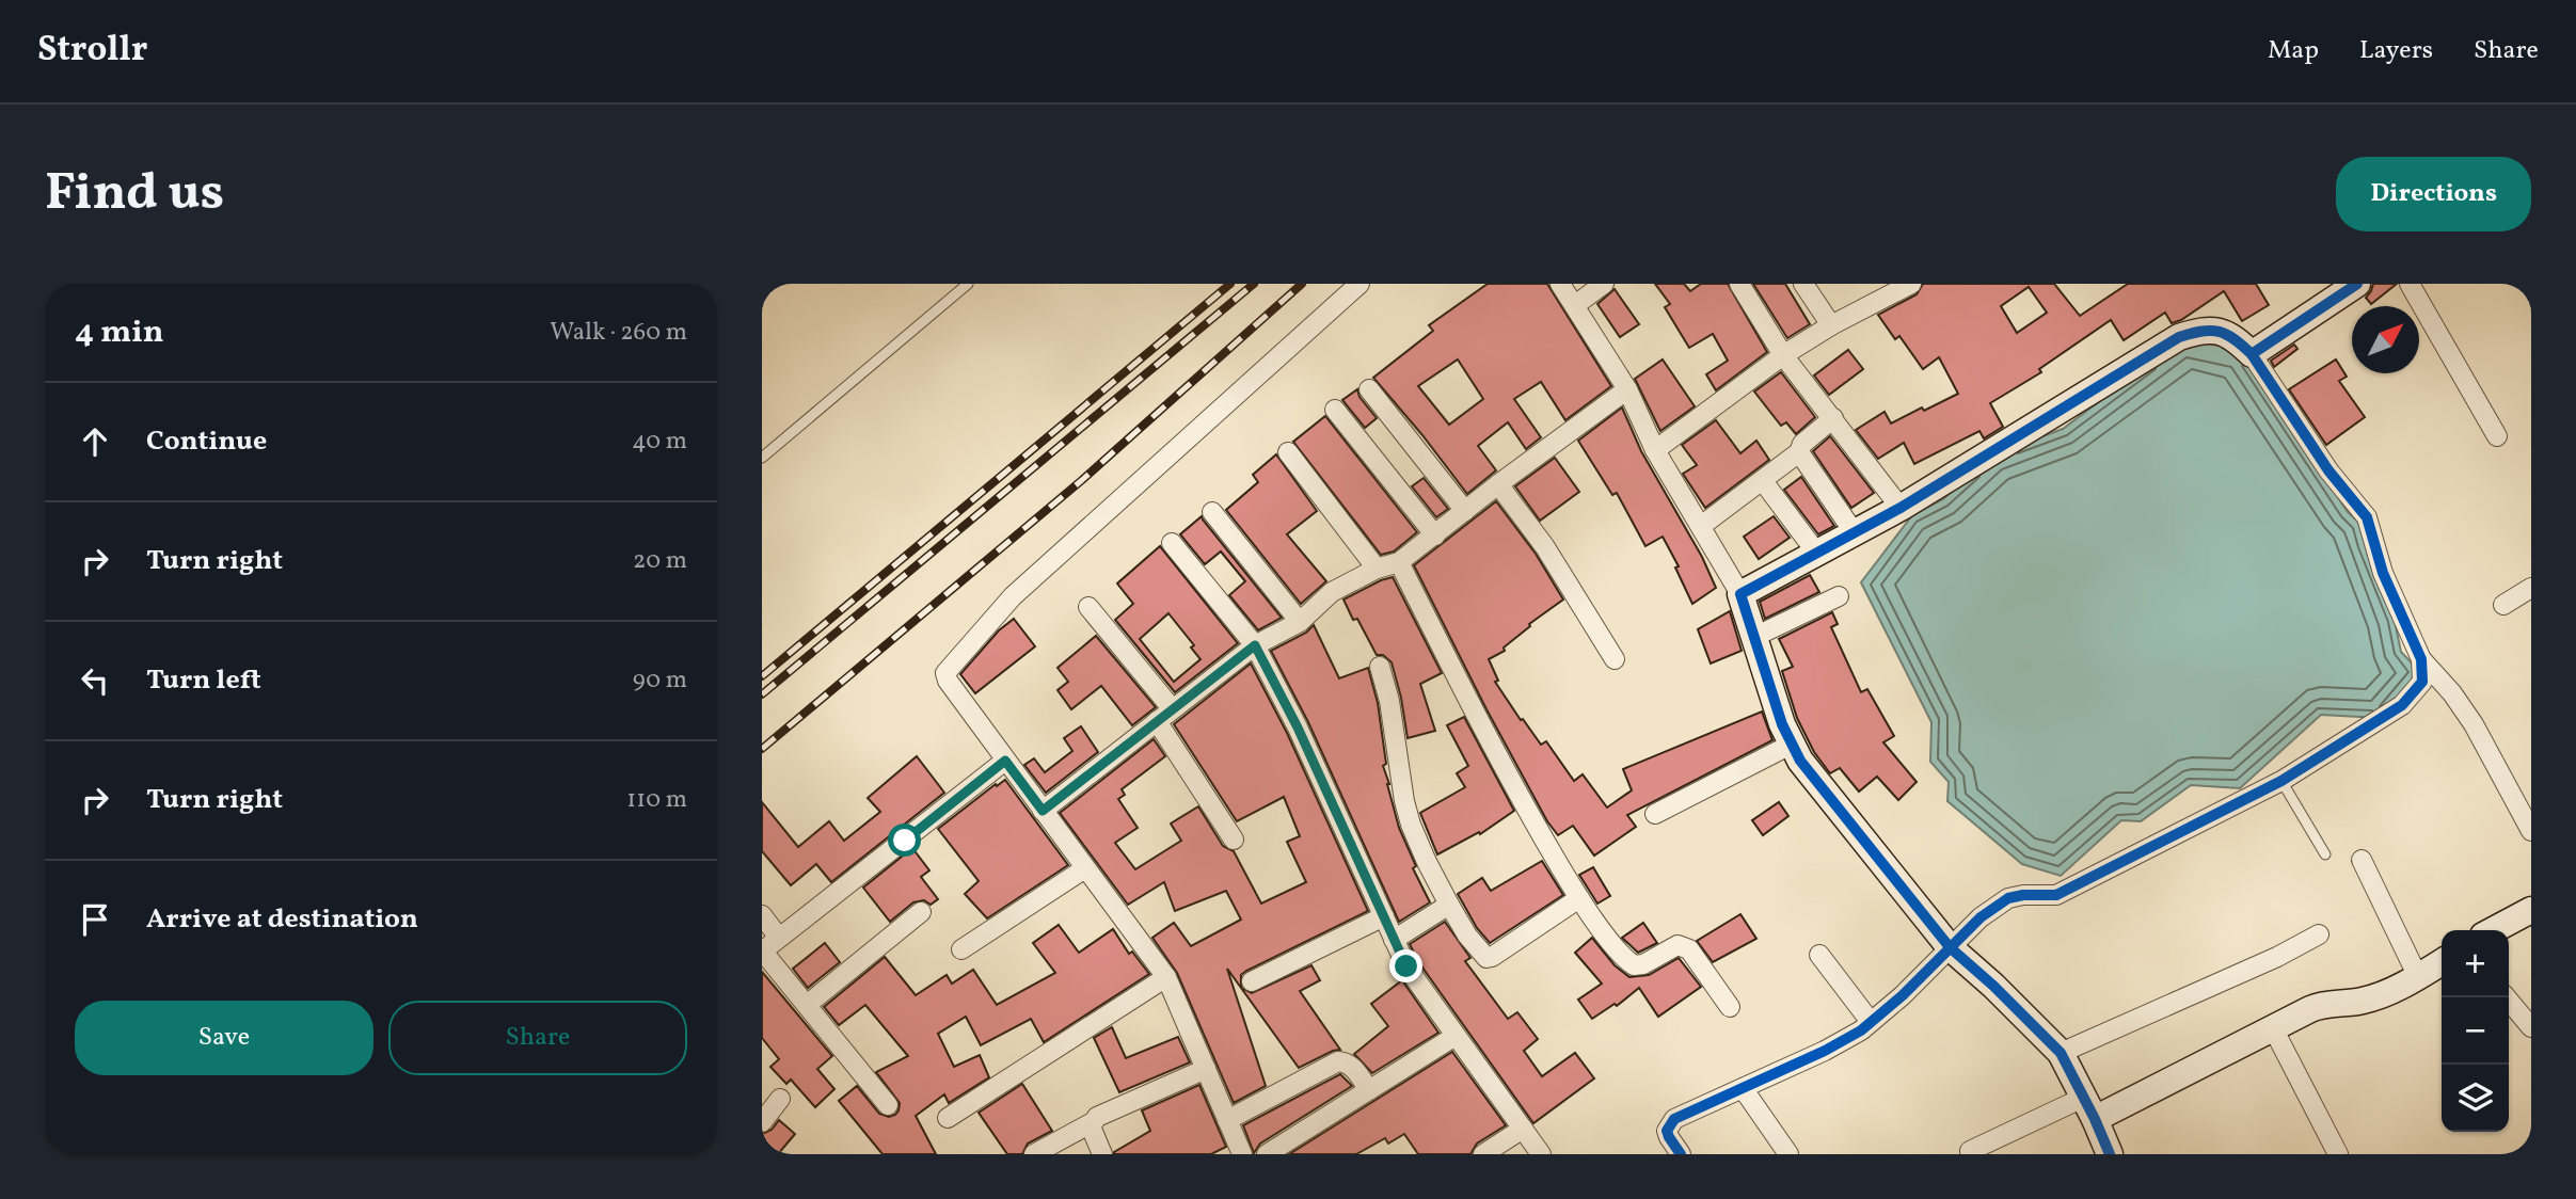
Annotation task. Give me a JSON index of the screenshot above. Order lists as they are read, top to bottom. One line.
{"north":"top right","page":{"header":"Strollr","nav":["Map","Layers","Share"],"buttons":["Directions",["Save","Share"]],"title":"Find us","heading":["4 min","Walk · 260 m"],"list":[["Continue","40 m"],["Turn right","20 m"],["Turn left","90 m"],["Turn right","110 m"],"Arrive at destination"],"map_buttons":["+","−"]}}
